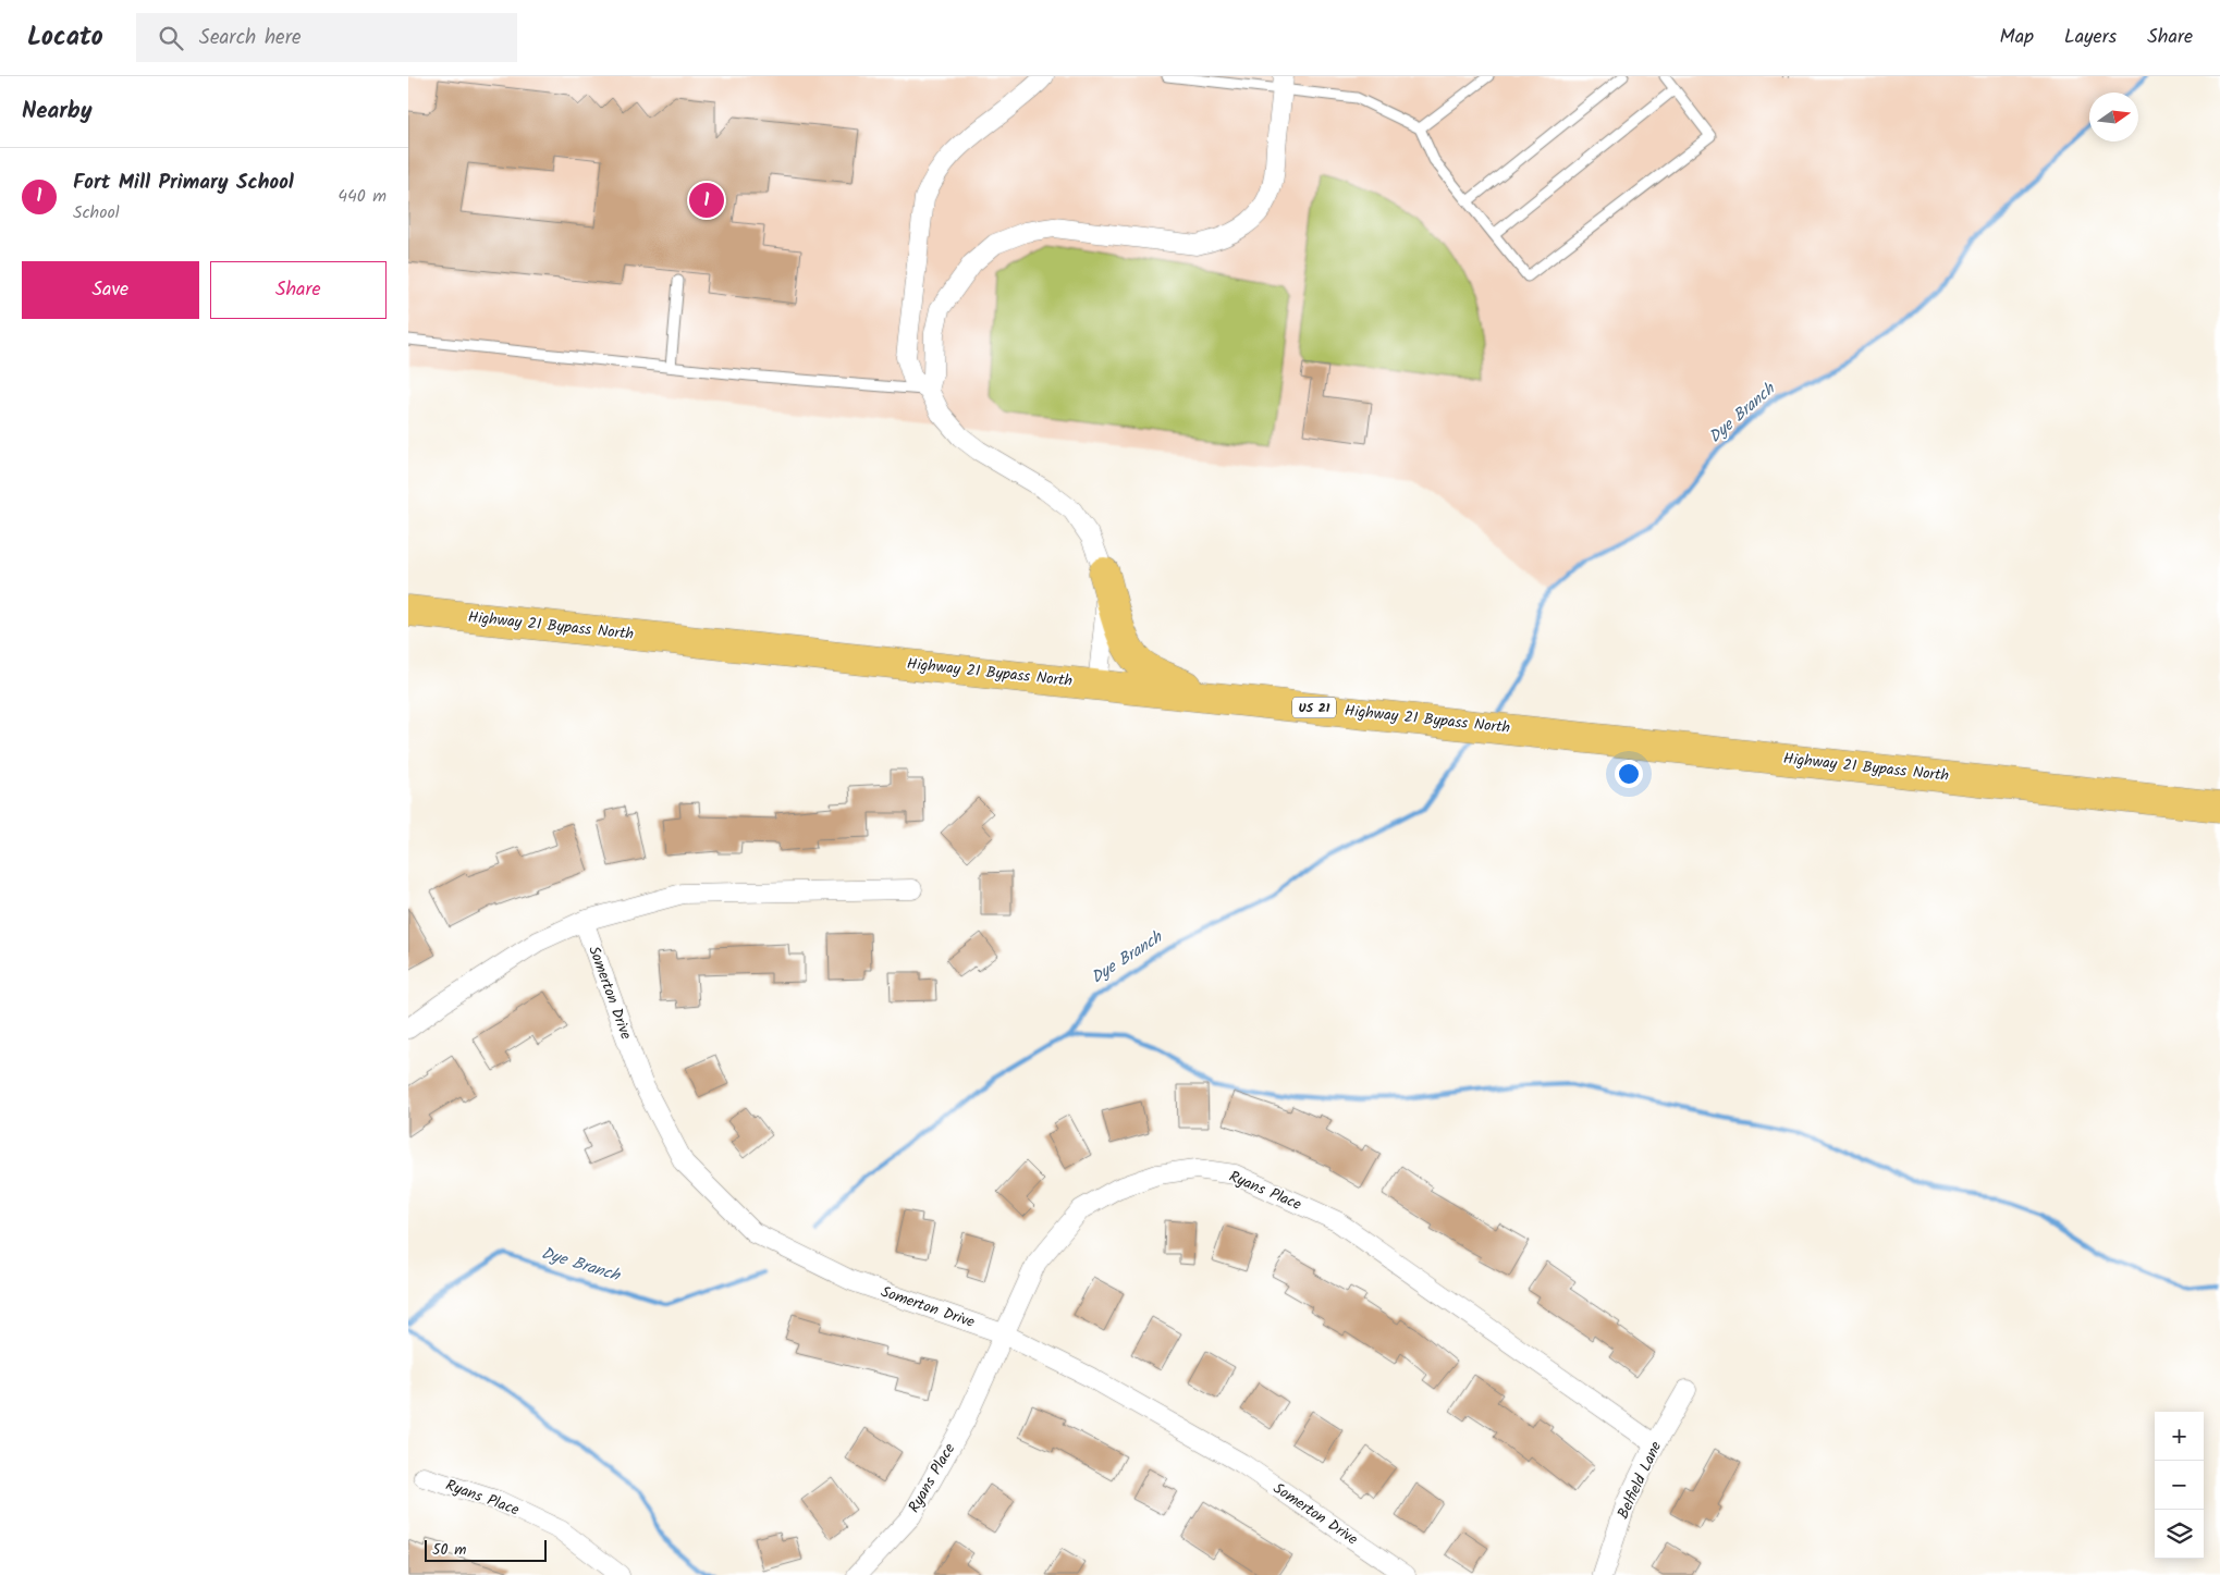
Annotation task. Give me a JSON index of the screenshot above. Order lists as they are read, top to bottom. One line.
{"streets":{"main road":["Highway 21 Bypass North","US 21"],"street":["Somerton Drive","Ryans Place","Belfield Lane"]},"crossings":[["Somerton Drive","Ryans Place"],["Ryans Place","Belfield Lane"]],"water":["Dye Branch"],"scale_bar":"50 m","north":"right","page":{"header":"Locato","search":"Search here","nav":["Map","Layers","Share"],"heading":"Nearby","list":[{"mark":"1","name":"Fort Mill Primary School","note":"School","value":"440 m"}],"pins":"1","buttons":["Save","Share"],"map_buttons":["+","−"],"scale":"50 m"}}
